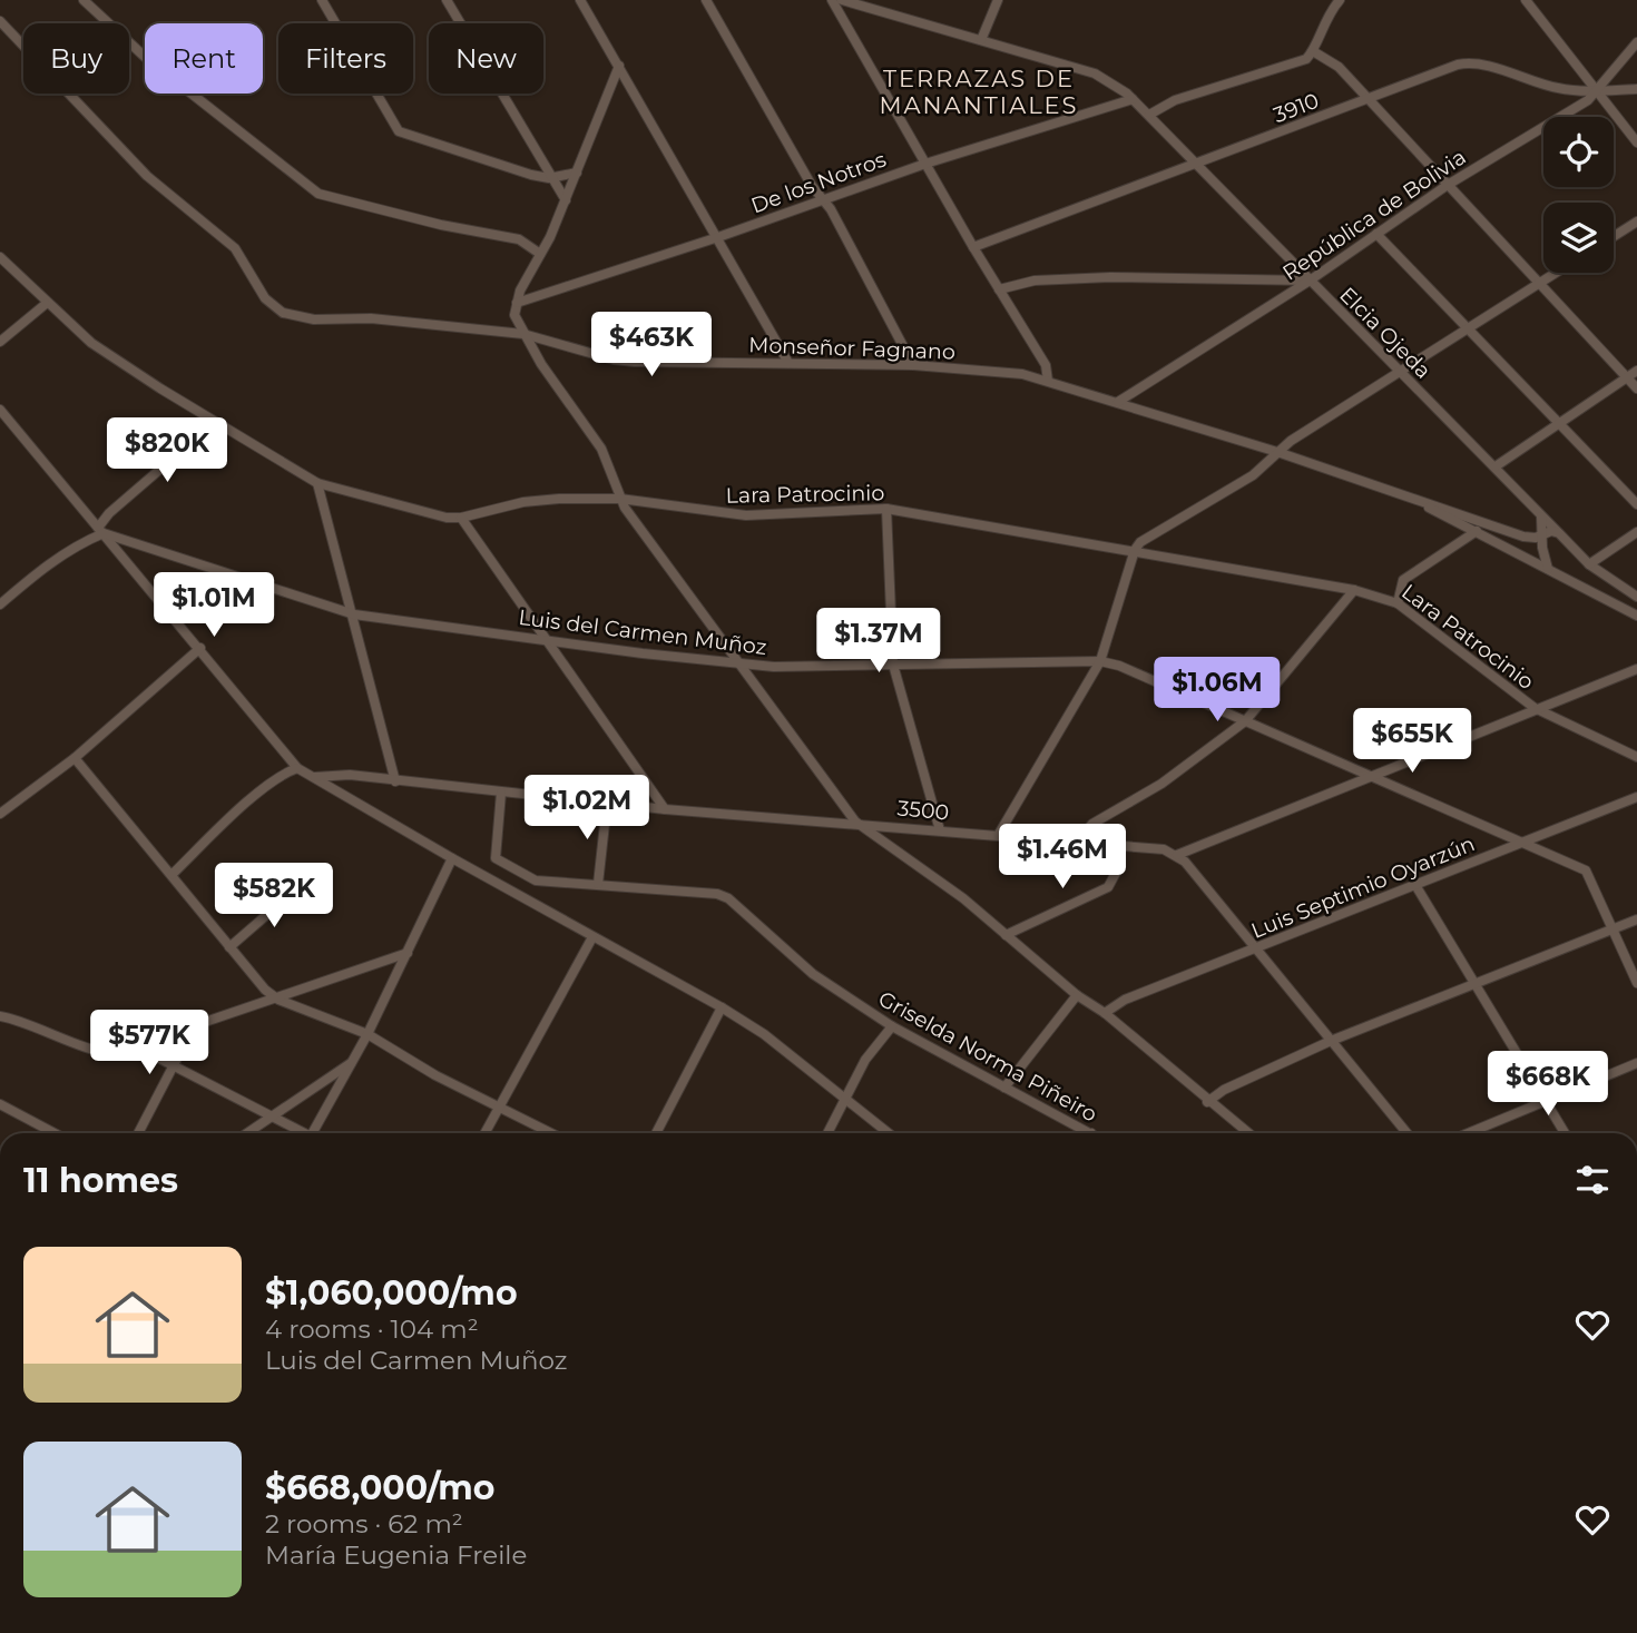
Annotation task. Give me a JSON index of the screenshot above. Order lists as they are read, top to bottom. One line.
{"streets":{"street":["3910","De los Notros","República de Bolivia","Elcia Ojeda","Monseñor Fagnano","Lara Patrocinio","Luis del Carmen Muñoz","3500","Luis Septimio Oyarzún","Griselda Norma Piñeiro"]},"crossings":[["3910","República de Bolivia"],["3910","Elcia Ojeda"],["De los Notros","Elcia Ojeda"],["República de Bolivia","Elcia Ojeda"],["República de Bolivia","Monseñor Fagnano"],["Elcia Ojeda","Monseñor Fagnano"],["Luis del Carmen Muñoz","Luis Septimio Oyarzún"],["3500","Griselda Norma Piñeiro"]],"districts":["TERRAZAS DE MANANTIALES"],"page":{"chip":["Buy","Rent","Filters","New"],"price":["$463K","$820K","$1.01M","$1.37M","$1.06M","$655K","$1.02M","$1.46M","$582K","$577K","$668K"],"heading":"11 homes","list":[{"name":"$1,060,000/mo","note":"4 rooms · 104 m² · Luis del Carmen Muñoz"},{"name":"$668,000/mo","note":"2 rooms · 62 m² · María Eugenia Freile"}]}}
